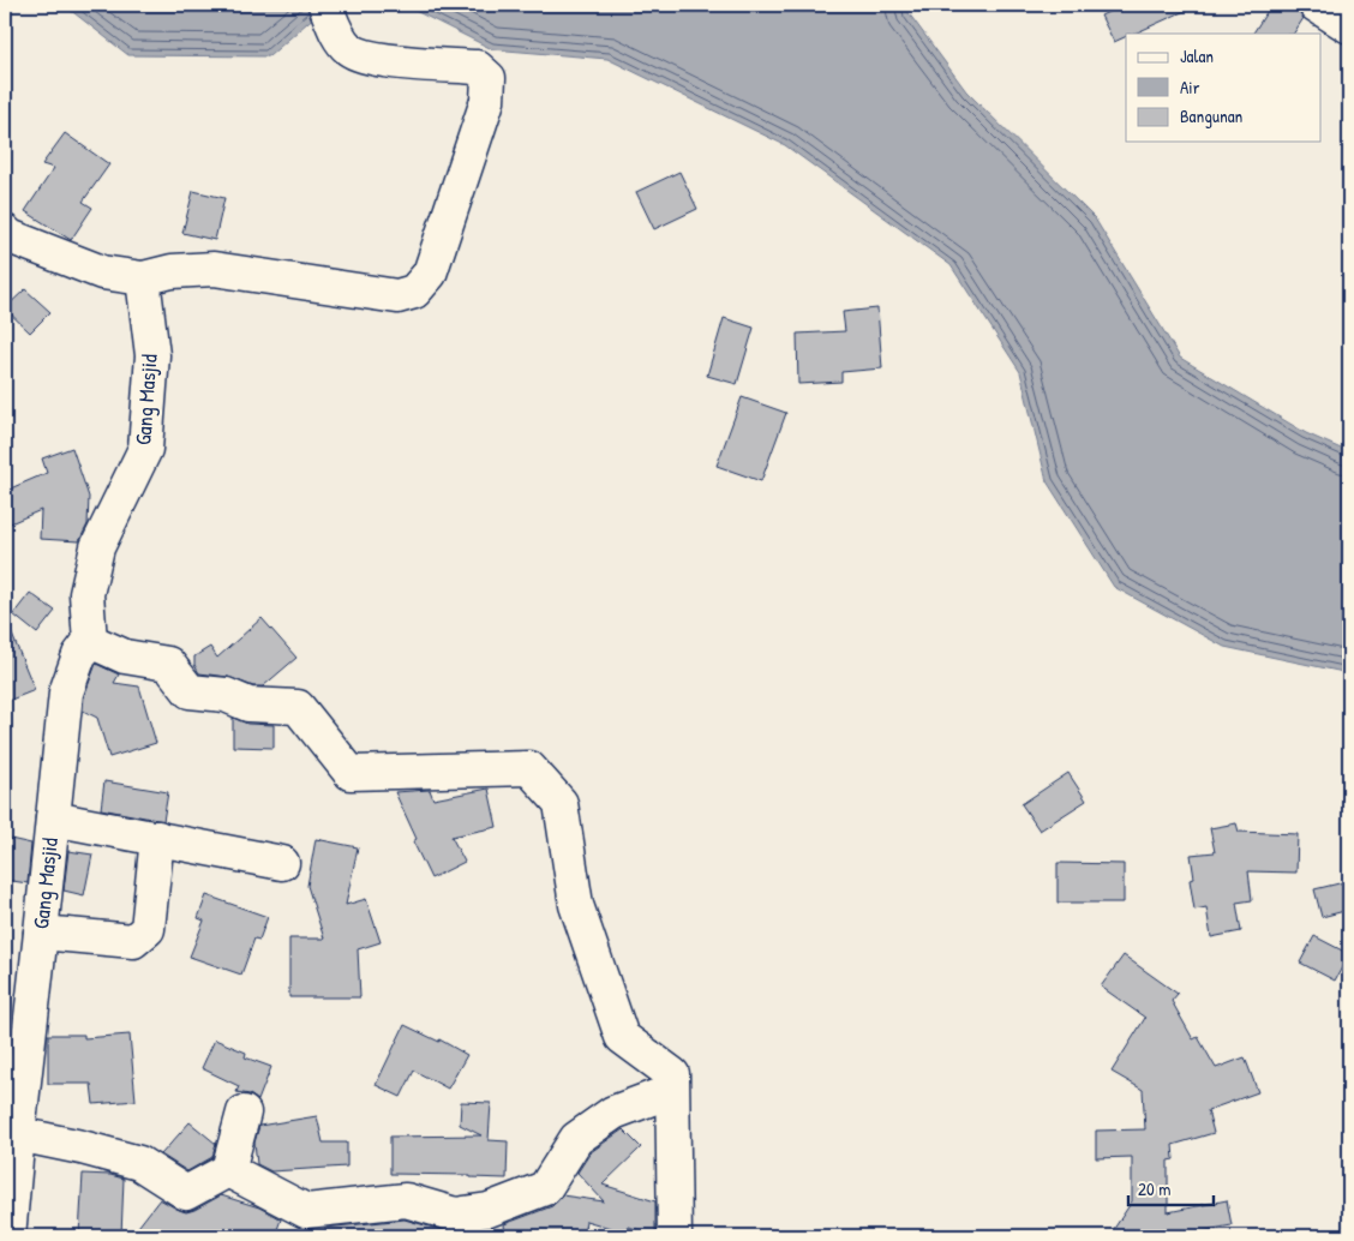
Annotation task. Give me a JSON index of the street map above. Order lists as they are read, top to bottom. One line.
{"streets":{"street":["Gang Masjid"]},"legend":["Jalan","Air","Bangunan"],"scale_bar":"20 m"}
